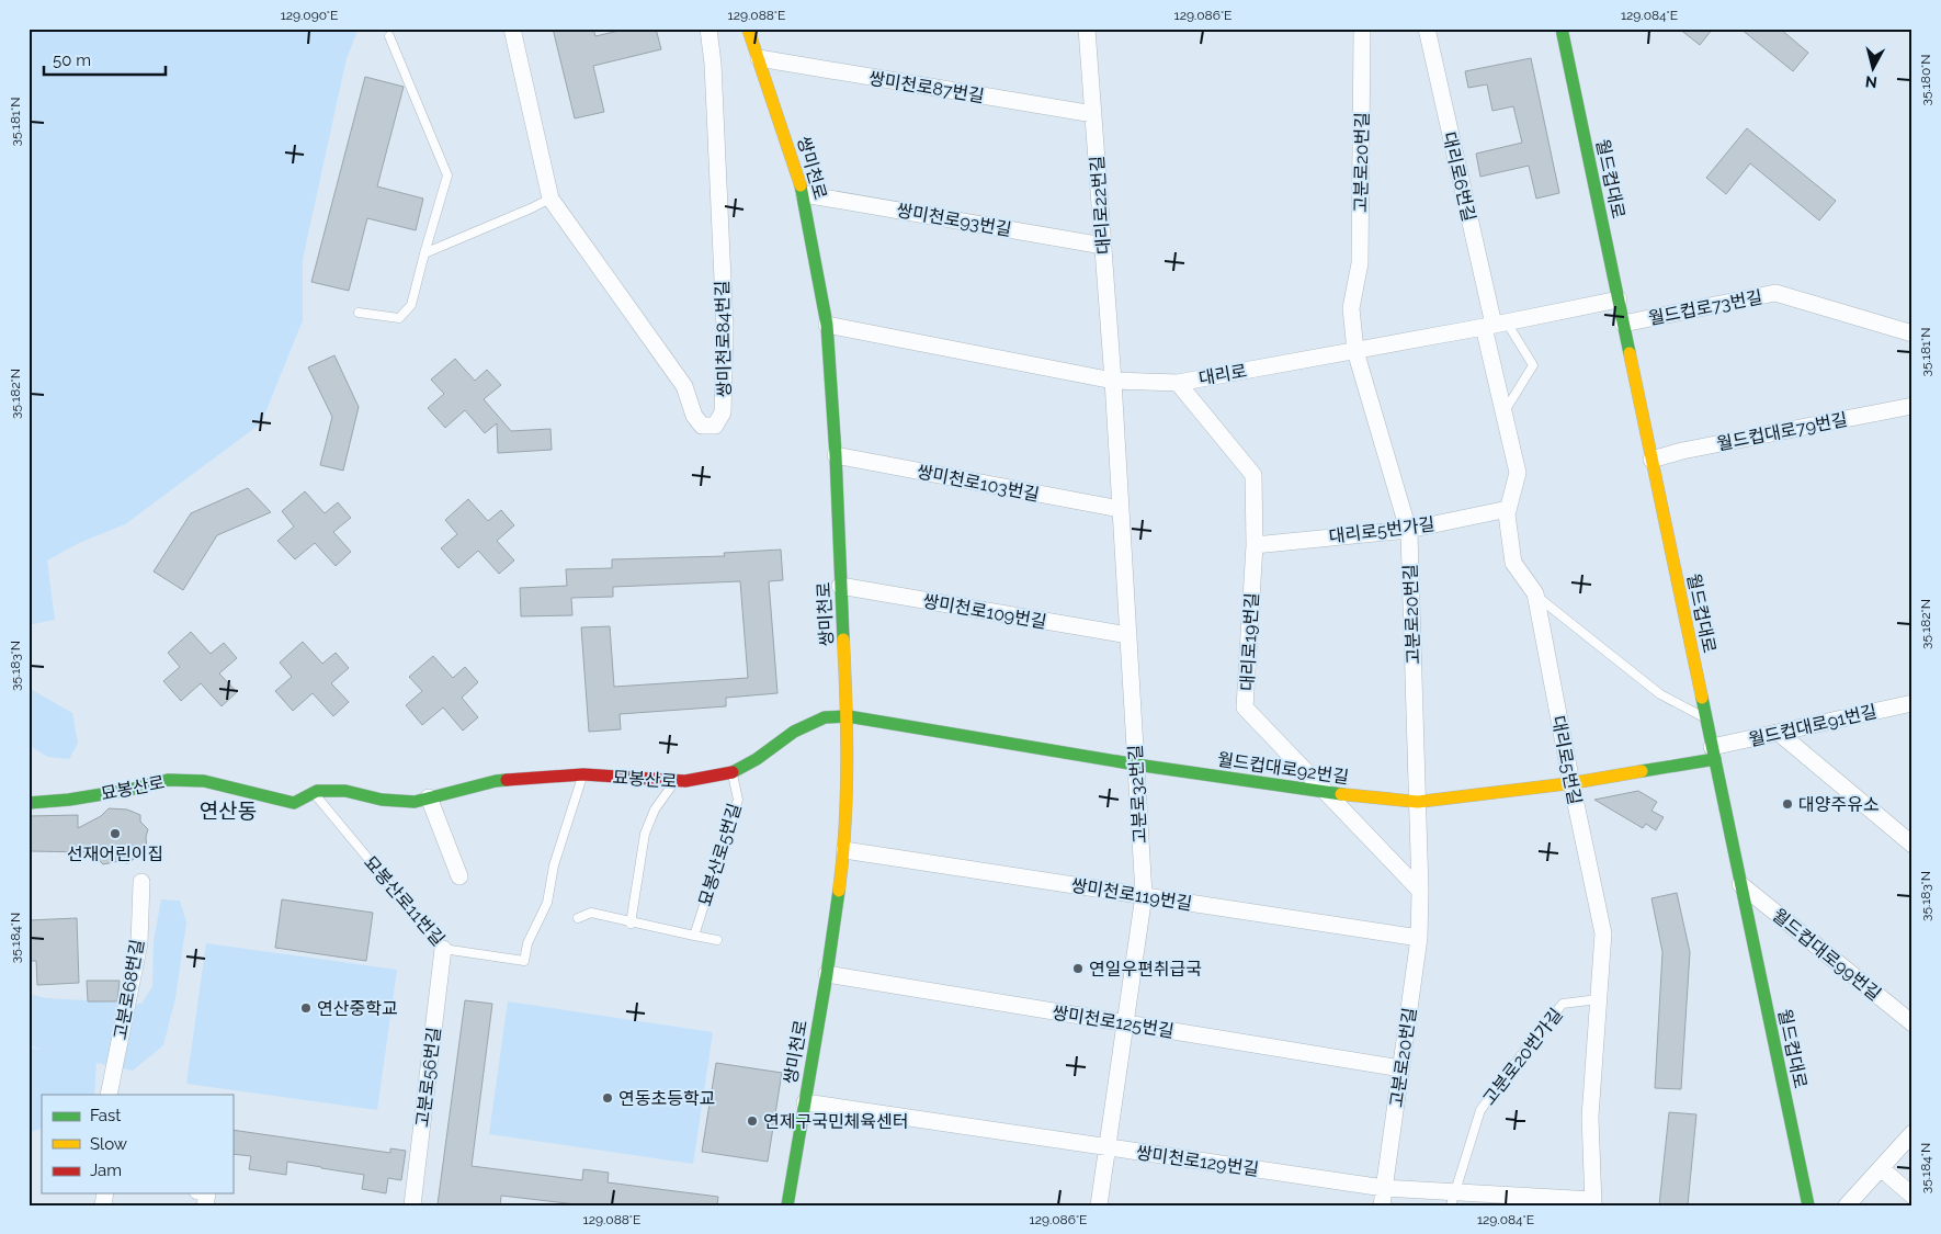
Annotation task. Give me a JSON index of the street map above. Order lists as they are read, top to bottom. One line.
{"streets":{"street":["쌍미천로87번길","고분로20번길","쌍미천로","대리로6번길","월드컵대로","대리로22번길","쌍미천로93번길","월드컵로73번길","쌍미천로84번길","대리로","월드컵대로79번길","쌍미천로103번길","대리로5번가길","쌍미천로109번길","대리로19번길","월드컵대로91번길","대리로5번길","월드컵대로92번길","묘봉산로","고분로32번길","쌍미천로119번길","월드컵대로99번길","고분로68번길","쌍미천로125번길","고분로56번길","쌍미천로129번길"],"lane":["묘봉산로5번길","묘봉산로11번길","고분로20번가길"]},"crossings":[["쌍미천로87번길","쌍미천로"],["쌍미천로87번길","대리로22번길"],["고분로20번길","대리로"],["고분로20번길","대리로5번가길"],["고분로20번길","대리로19번길"],["고분로20번길","월드컵대로92번길"],["고분로20번길","쌍미천로119번길"],["고분로20번길","쌍미천로125번길"],["고분로20번길","쌍미천로129번길"],["쌍미천로","쌍미천로93번길"],["쌍미천로","대리로"],["쌍미천로","쌍미천로103번길"],["쌍미천로","쌍미천로109번길"],["쌍미천로","월드컵대로92번길"],["쌍미천로","묘봉산로"],["쌍미천로","쌍미천로119번길"],["쌍미천로","쌍미천로125번길"],["쌍미천로","쌍미천로129번길"],["대리로6번길","대리로"],["대리로6번길","대리로5번길"],["월드컵대로","월드컵로73번길"],["월드컵대로","대리로"],["월드컵대로","월드컵대로79번길"],["월드컵대로","월드컵대로91번길"],["월드컵대로","월드컵대로92번길"],["월드컵대로","월드컵대로99번길"],["대리로22번길","쌍미천로93번길"],["대리로22번길","대리로"],["대리로22번길","고분로32번길"],["대리로","대리로19번길"],["대리로","대리로5번길"],["대리로","고분로32번길"],["쌍미천로103번길","고분로32번길"],["대리로5번가길","대리로19번길"],["대리로5번가길","대리로5번길"],["쌍미천로109번길","고분로32번길"],["대리로19번길","월드컵대로92번길"],["월드컵대로91번길","월드컵대로92번길"],["대리로5번길","월드컵대로92번길"],["대리로5번길","고분로20번가길"],["대리로5번길","쌍미천로129번길"],["월드컵대로92번길","묘봉산로"],["월드컵대로92번길","고분로32번길"],["묘봉산로","묘봉산로5번길"],["묘봉산로","묘봉산로11번길"],["고분로32번길","쌍미천로119번길"],["고분로32번길","쌍미천로125번길"],["고분로32번길","쌍미천로129번길"],["묘봉산로11번길","고분로56번길"],["고분로20번가길","쌍미천로129번길"]],"districts":["연산동"],"places":["대양주유소","선재어린이집","연일우편취급국","연산중학교","연동초등학교","연제구국민체육센터"],"legend":["Fast","Slow","Jam"],"scale_bar":"50 m","north":"bottom","coordinates":["129.090°E","129.088°E","129.086°E","129.084°E","35.180°N","35.181°N","35.182°N","35.183°N","35.184°N"]}
